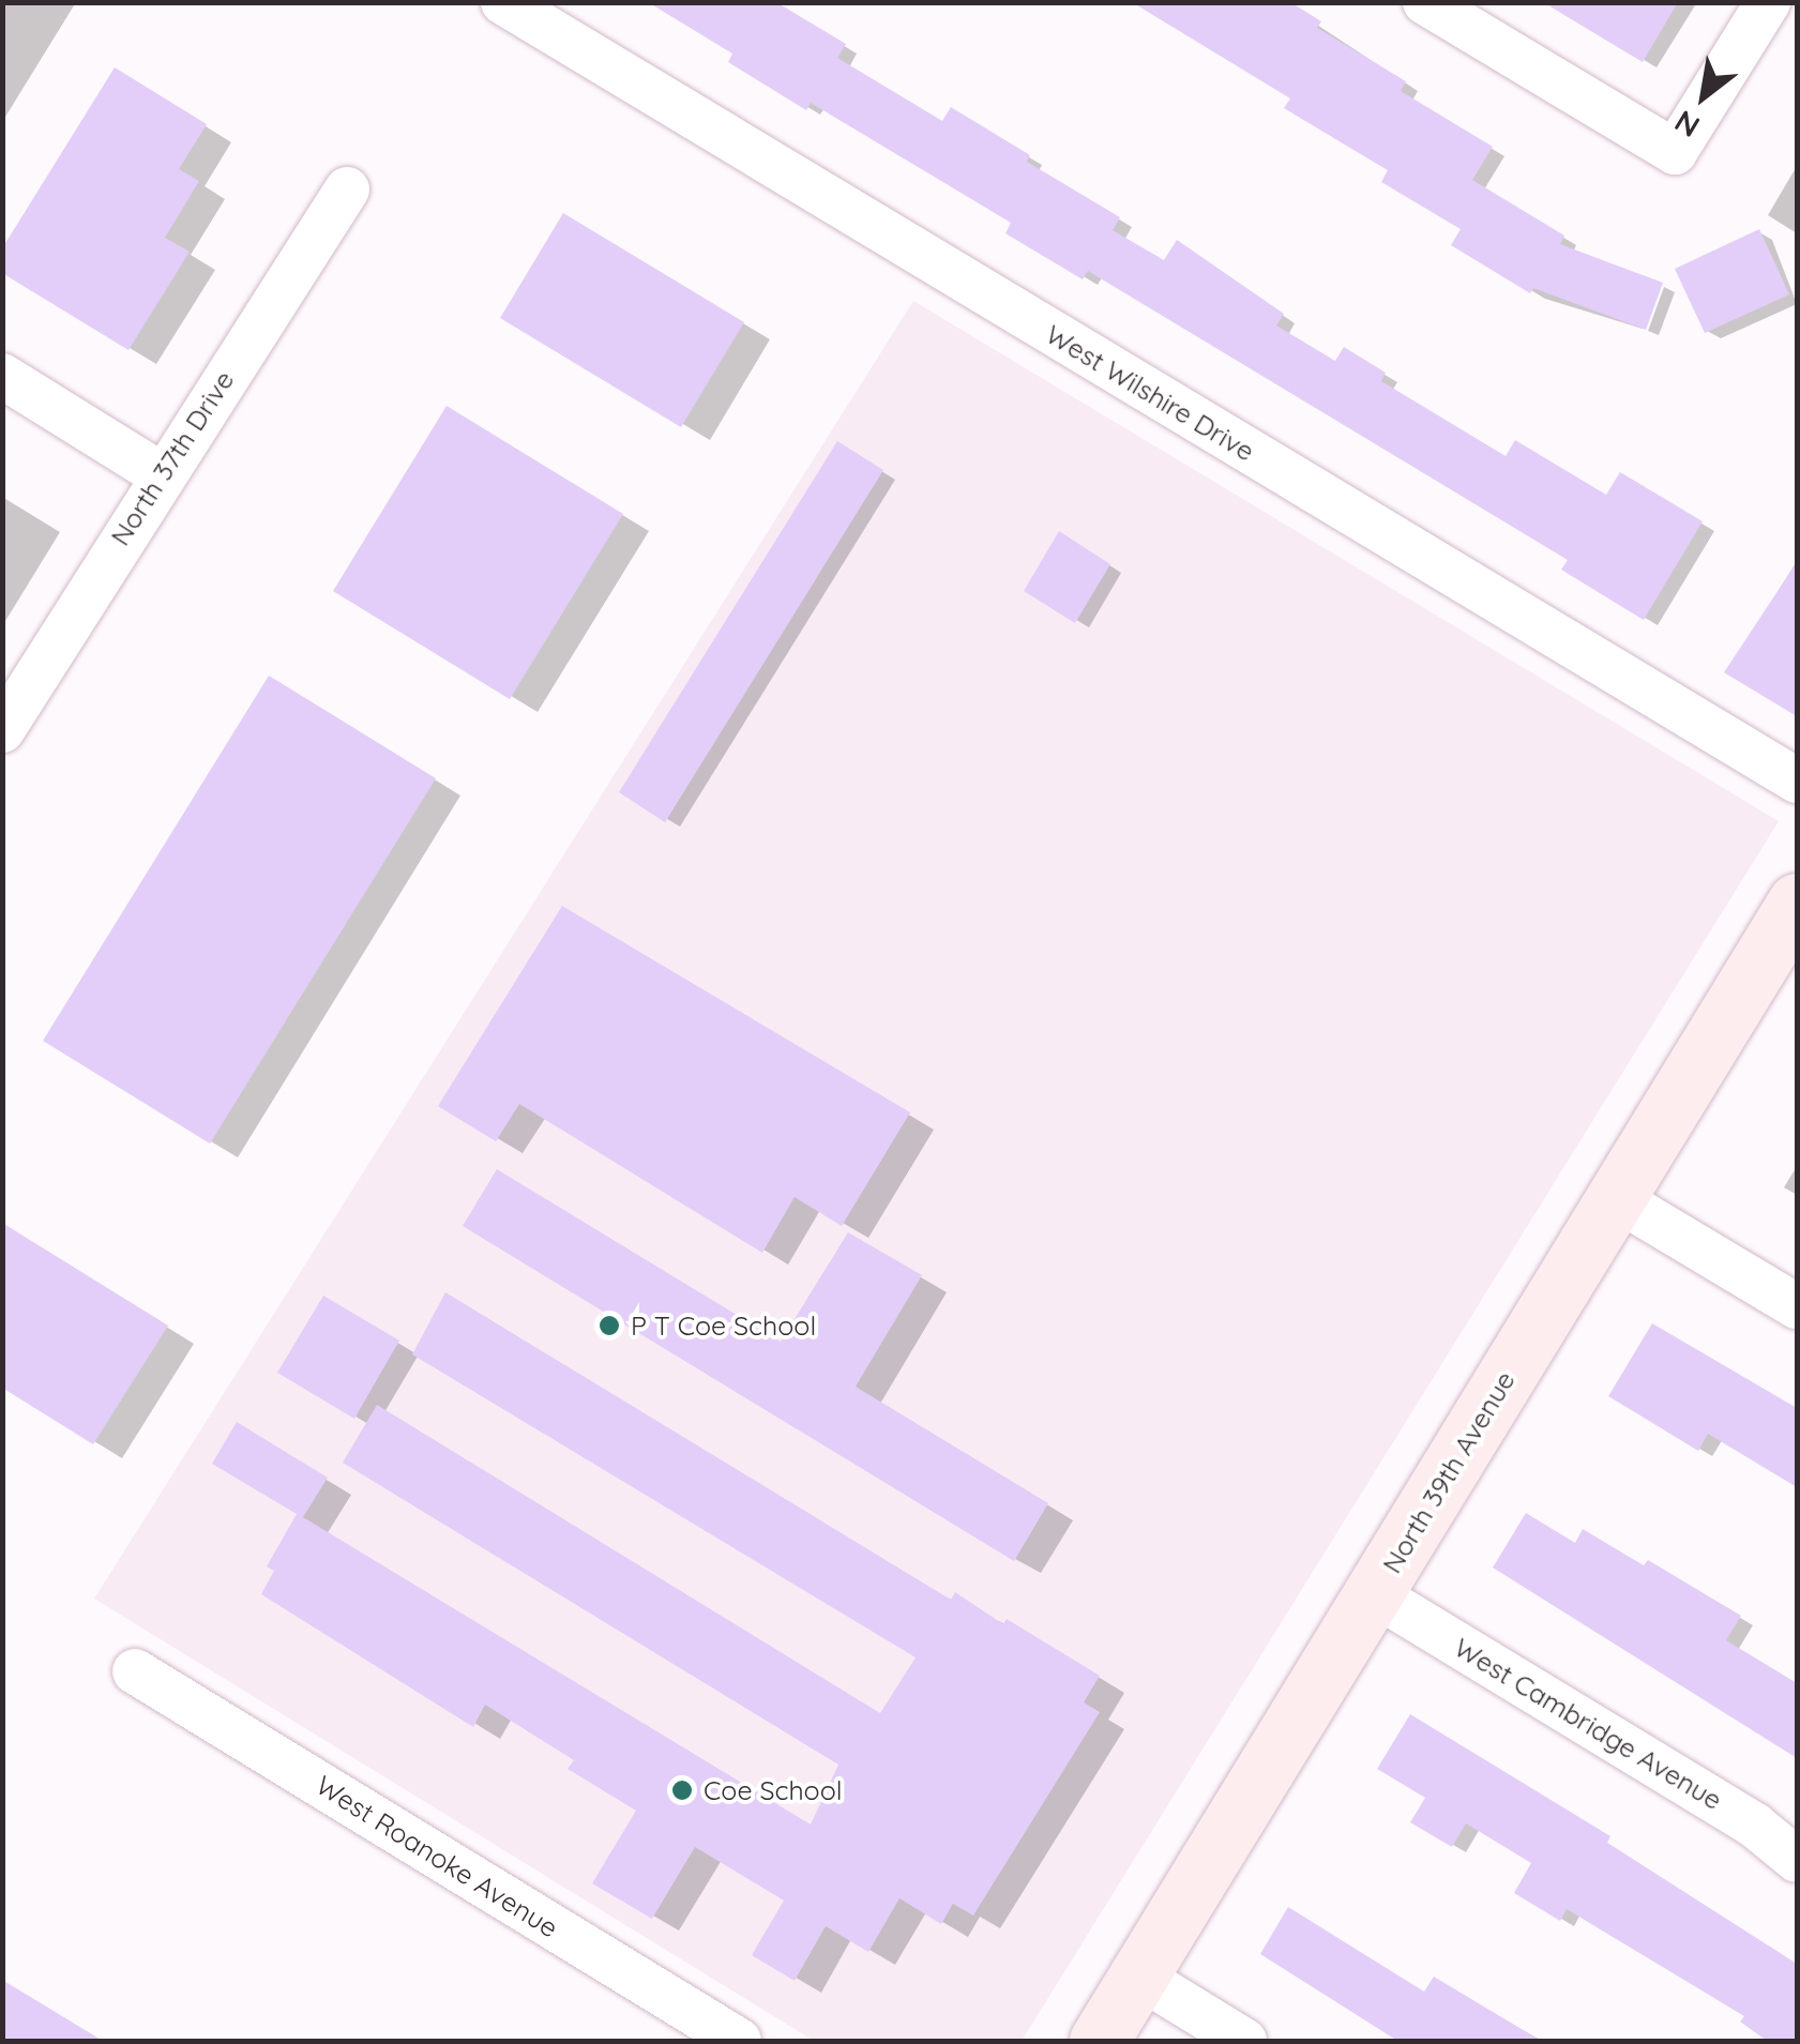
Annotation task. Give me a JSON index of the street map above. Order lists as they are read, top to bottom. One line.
{"streets":{"street":["West Wilshire Drive","North 37th Drive","North 39th Avenue","West Cambridge Avenue","West Roanoke Avenue"]},"crossings":[["North 39th Avenue","West Cambridge Avenue"]],"places":["P T Coe School","Coe School"],"north":"bottom left"}
